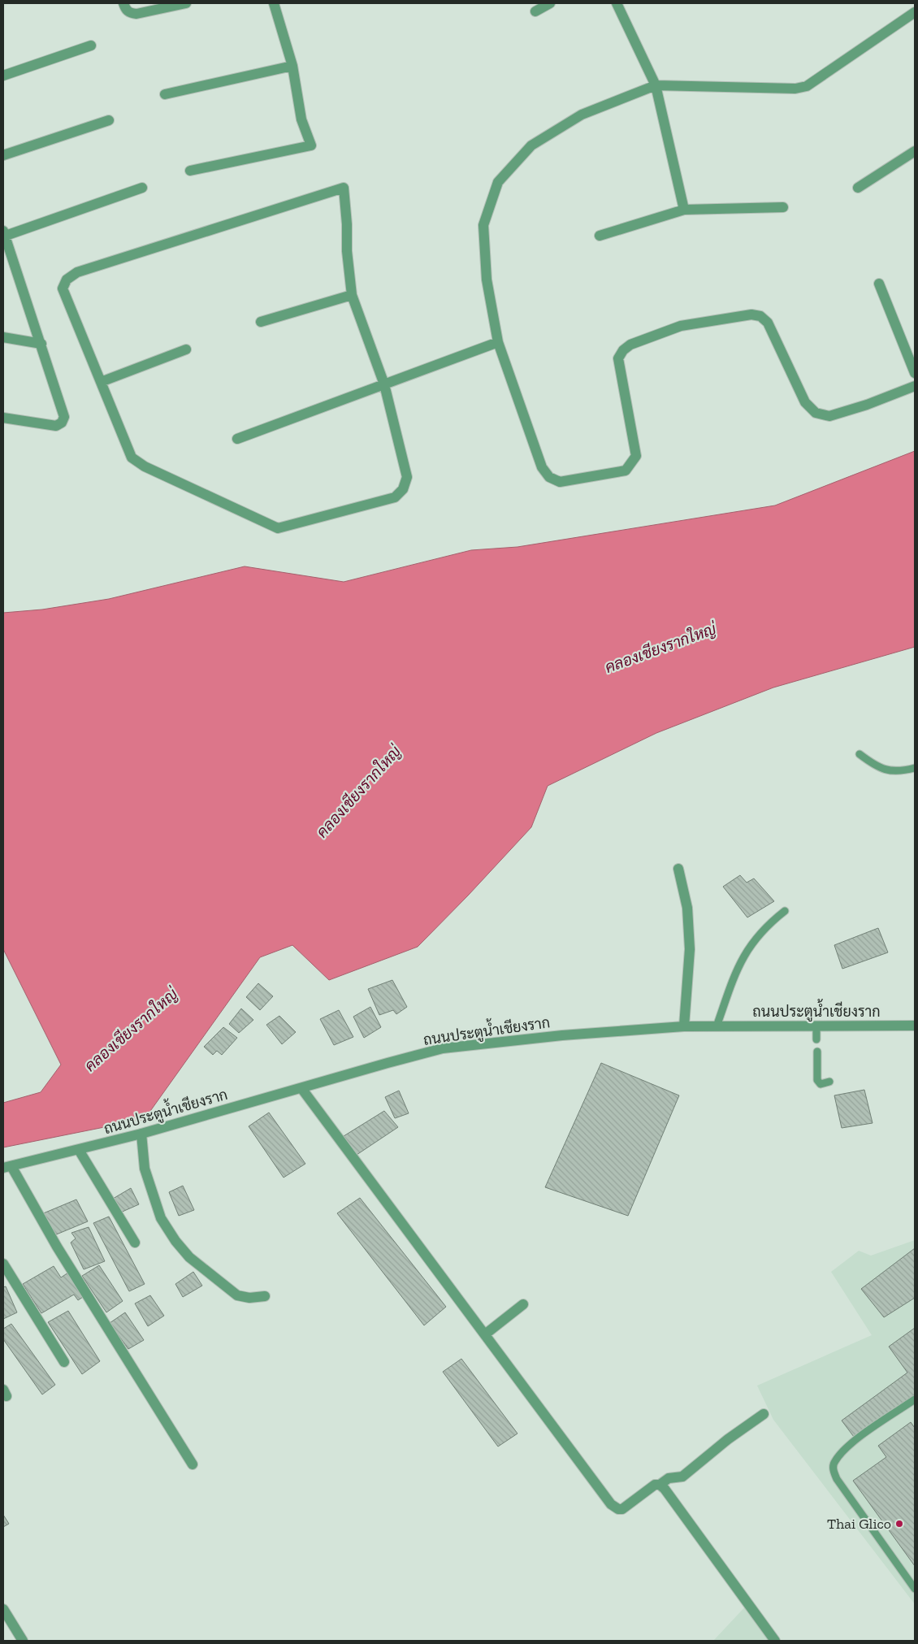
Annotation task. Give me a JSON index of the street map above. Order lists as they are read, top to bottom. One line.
{"streets":{"street":["ถนนประตูน้ำเชียงราก"]},"water":["คลองเชียงรากใหญ่"],"places":["Thai Glico"]}
